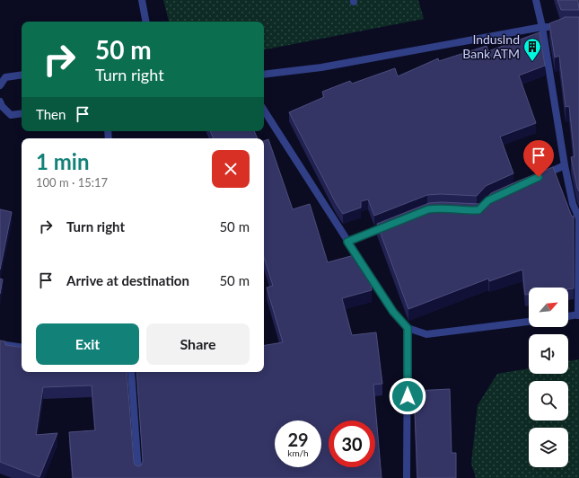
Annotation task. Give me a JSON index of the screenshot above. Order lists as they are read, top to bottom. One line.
{"places":{"building":["IndusInd Bank ATM"]},"north":"top right","page":{"turn":["50 m","Turn right"],"then":"Then","heading":["1 min","100 m · 15:17"],"list":[{"name":"Turn right","value":"50 m"},{"name":"Arrive at destination","value":"50 m"}],"buttons":["Exit","Share"],"speed":"29 km/h","limit":"30"}}
